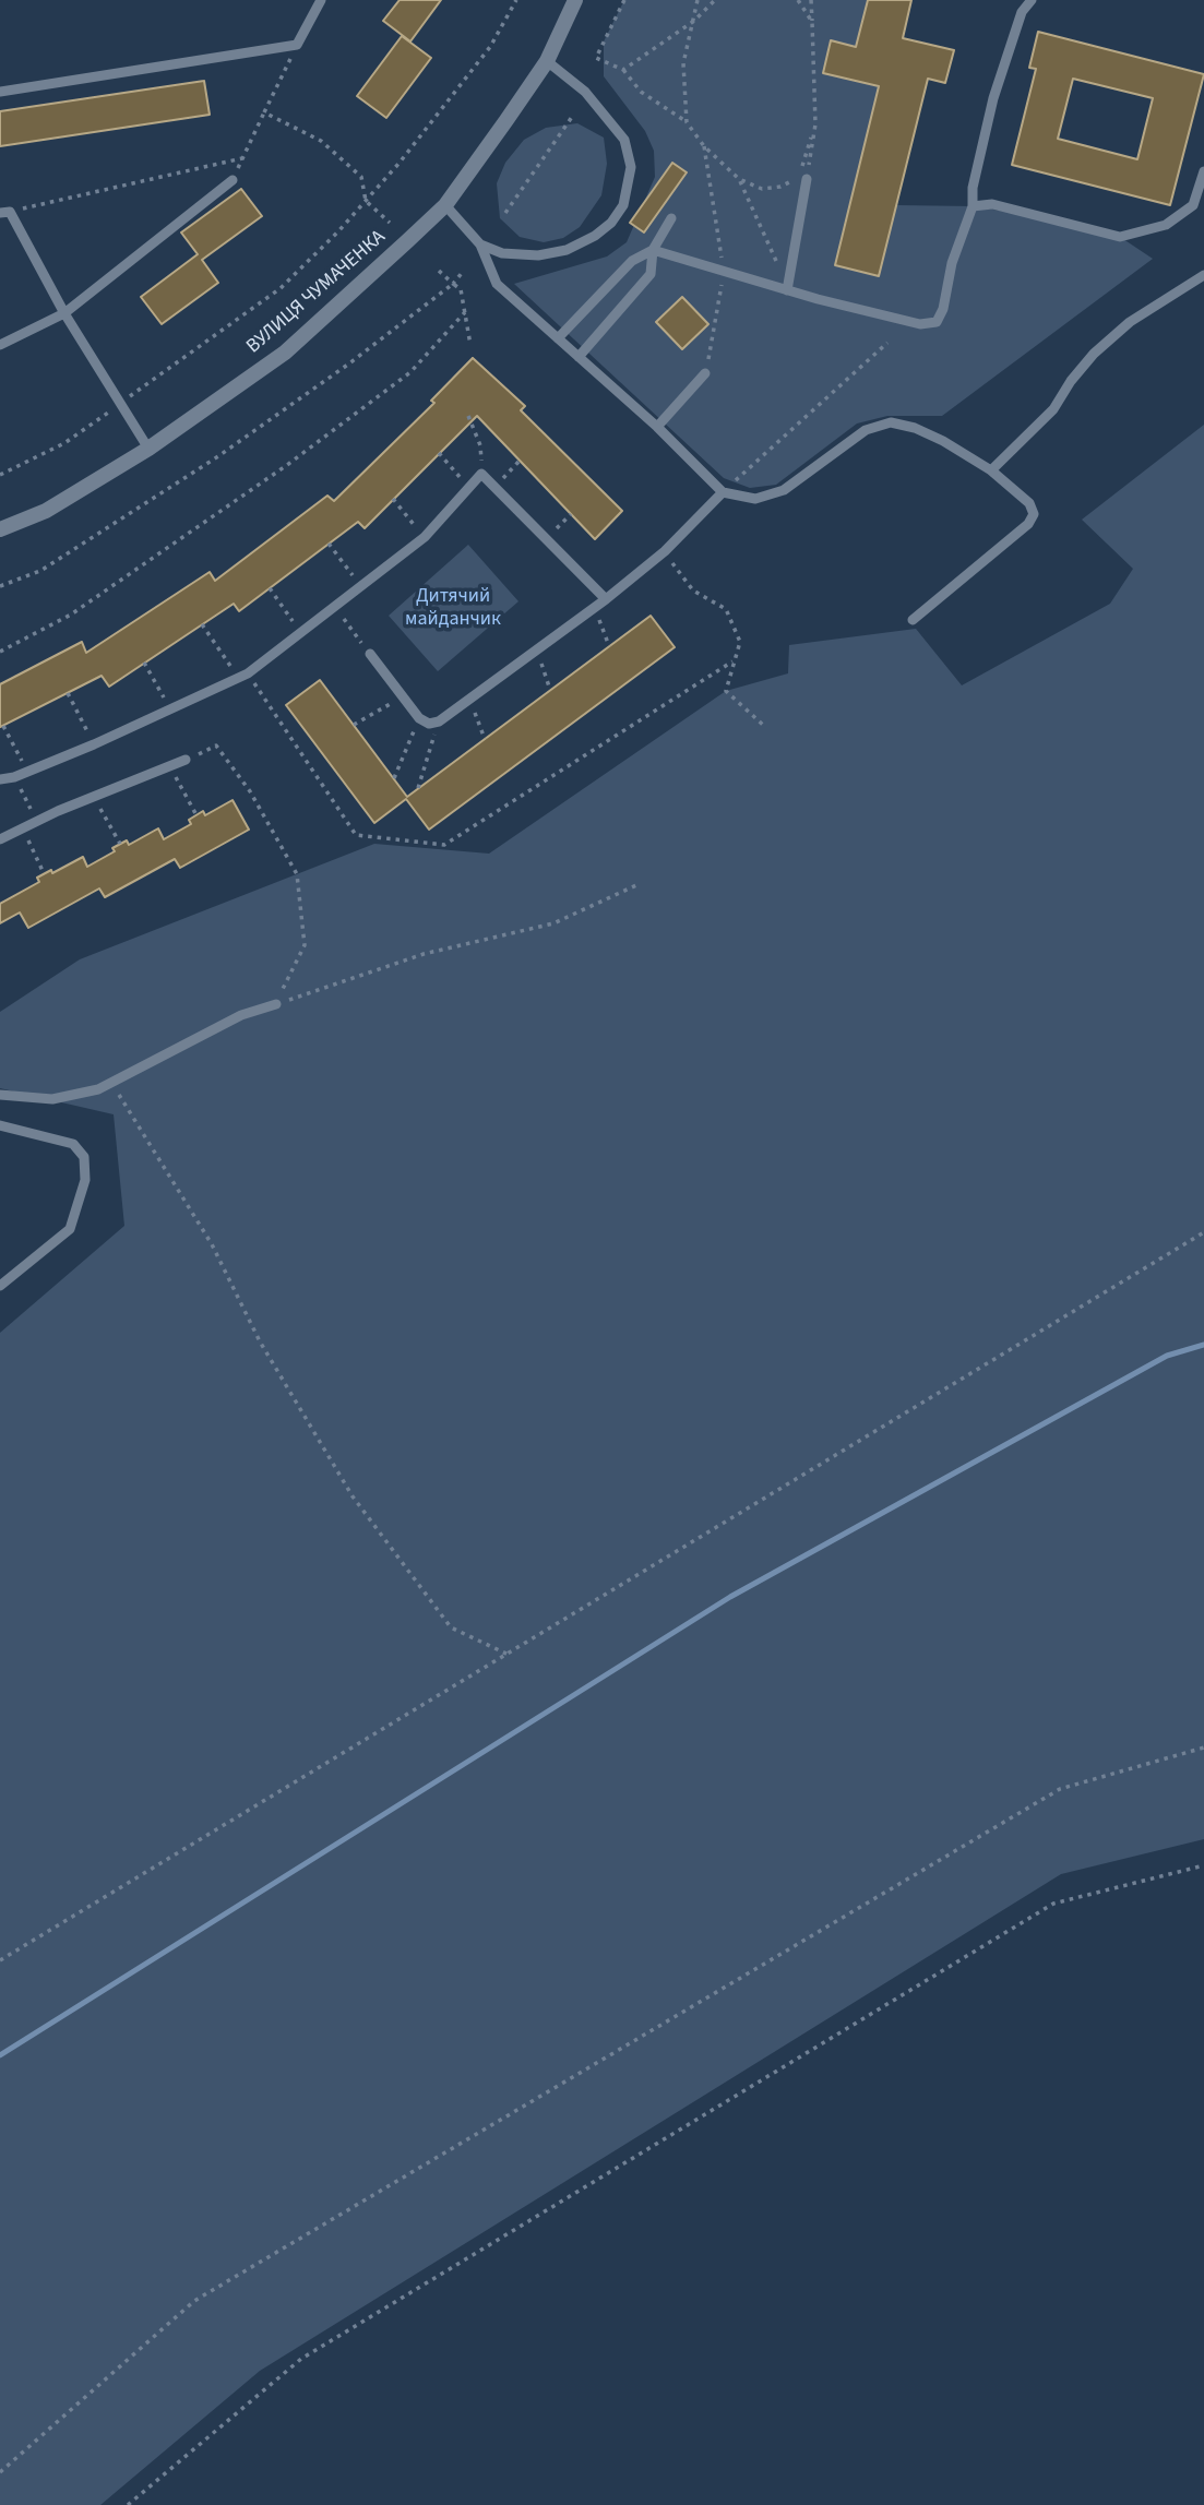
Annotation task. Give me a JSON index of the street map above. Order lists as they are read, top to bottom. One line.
{"streets":{"street":["ВУЛИЦЯ ЧУМАЧЕНКА"]},"parks":["Дитячий майданчик"]}
